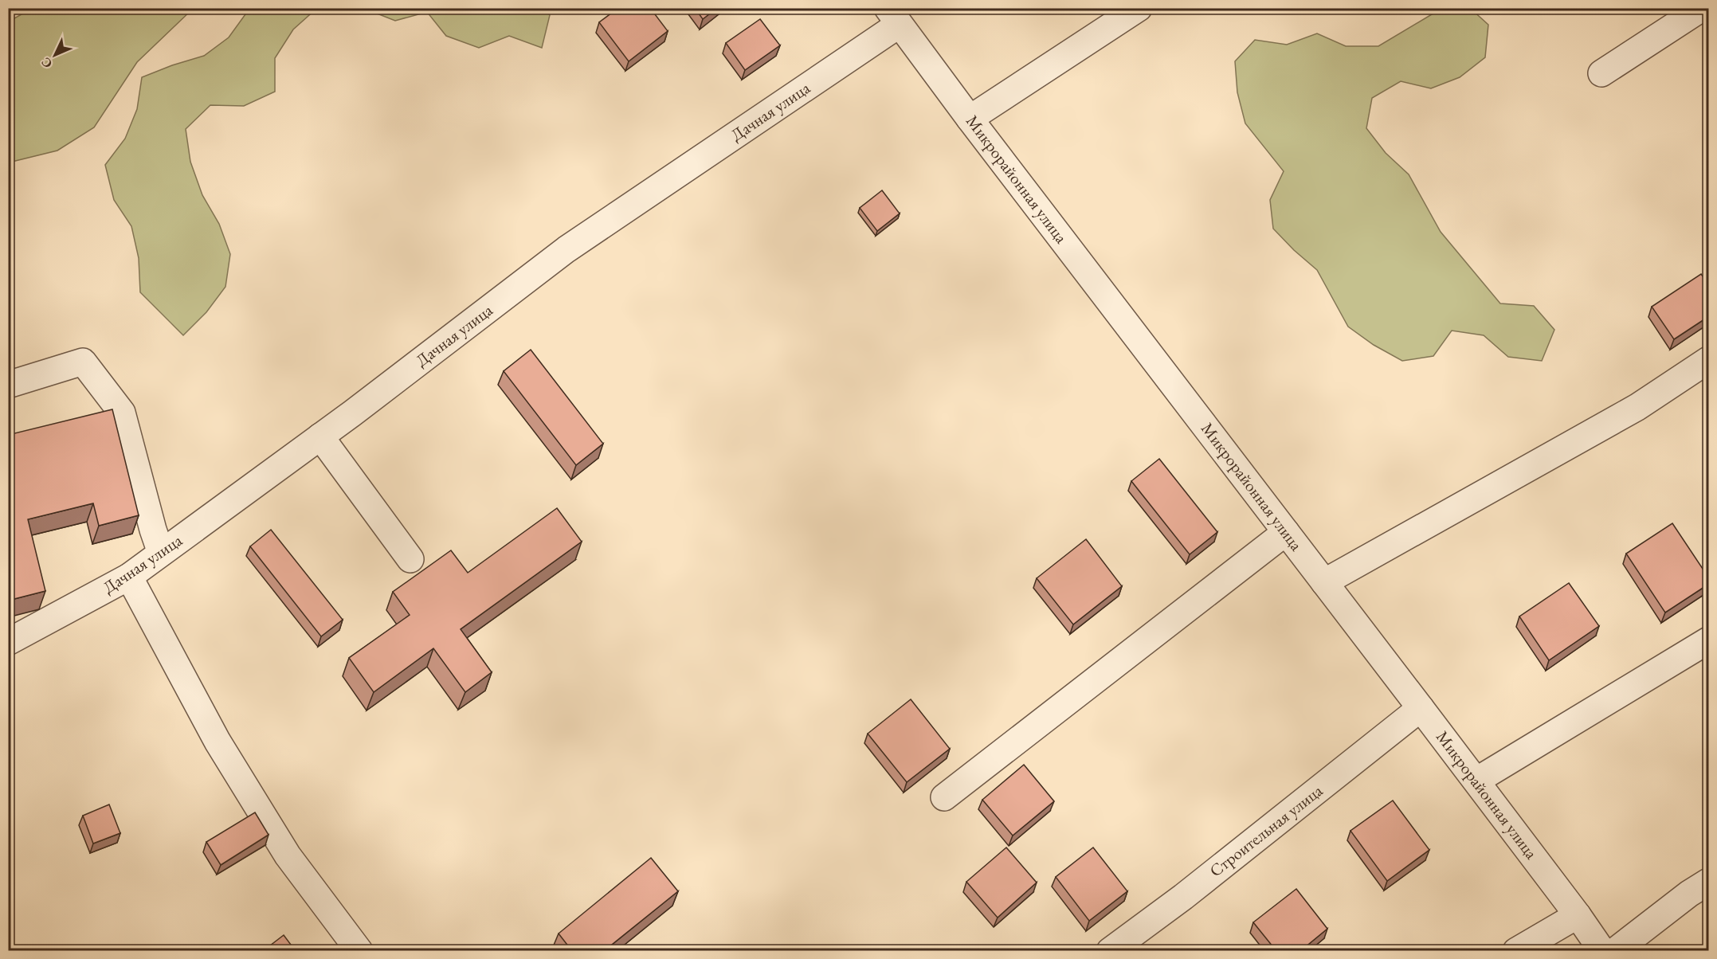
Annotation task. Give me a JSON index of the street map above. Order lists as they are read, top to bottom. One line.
{"streets":{"street":["Дачная улица","Микрорайонная улица","Строительная улица"]},"crossings":[["Дачная улица","Микрорайонная улица"],["Микрорайонная улица","Строительная улица"]],"north":"bottom left"}
